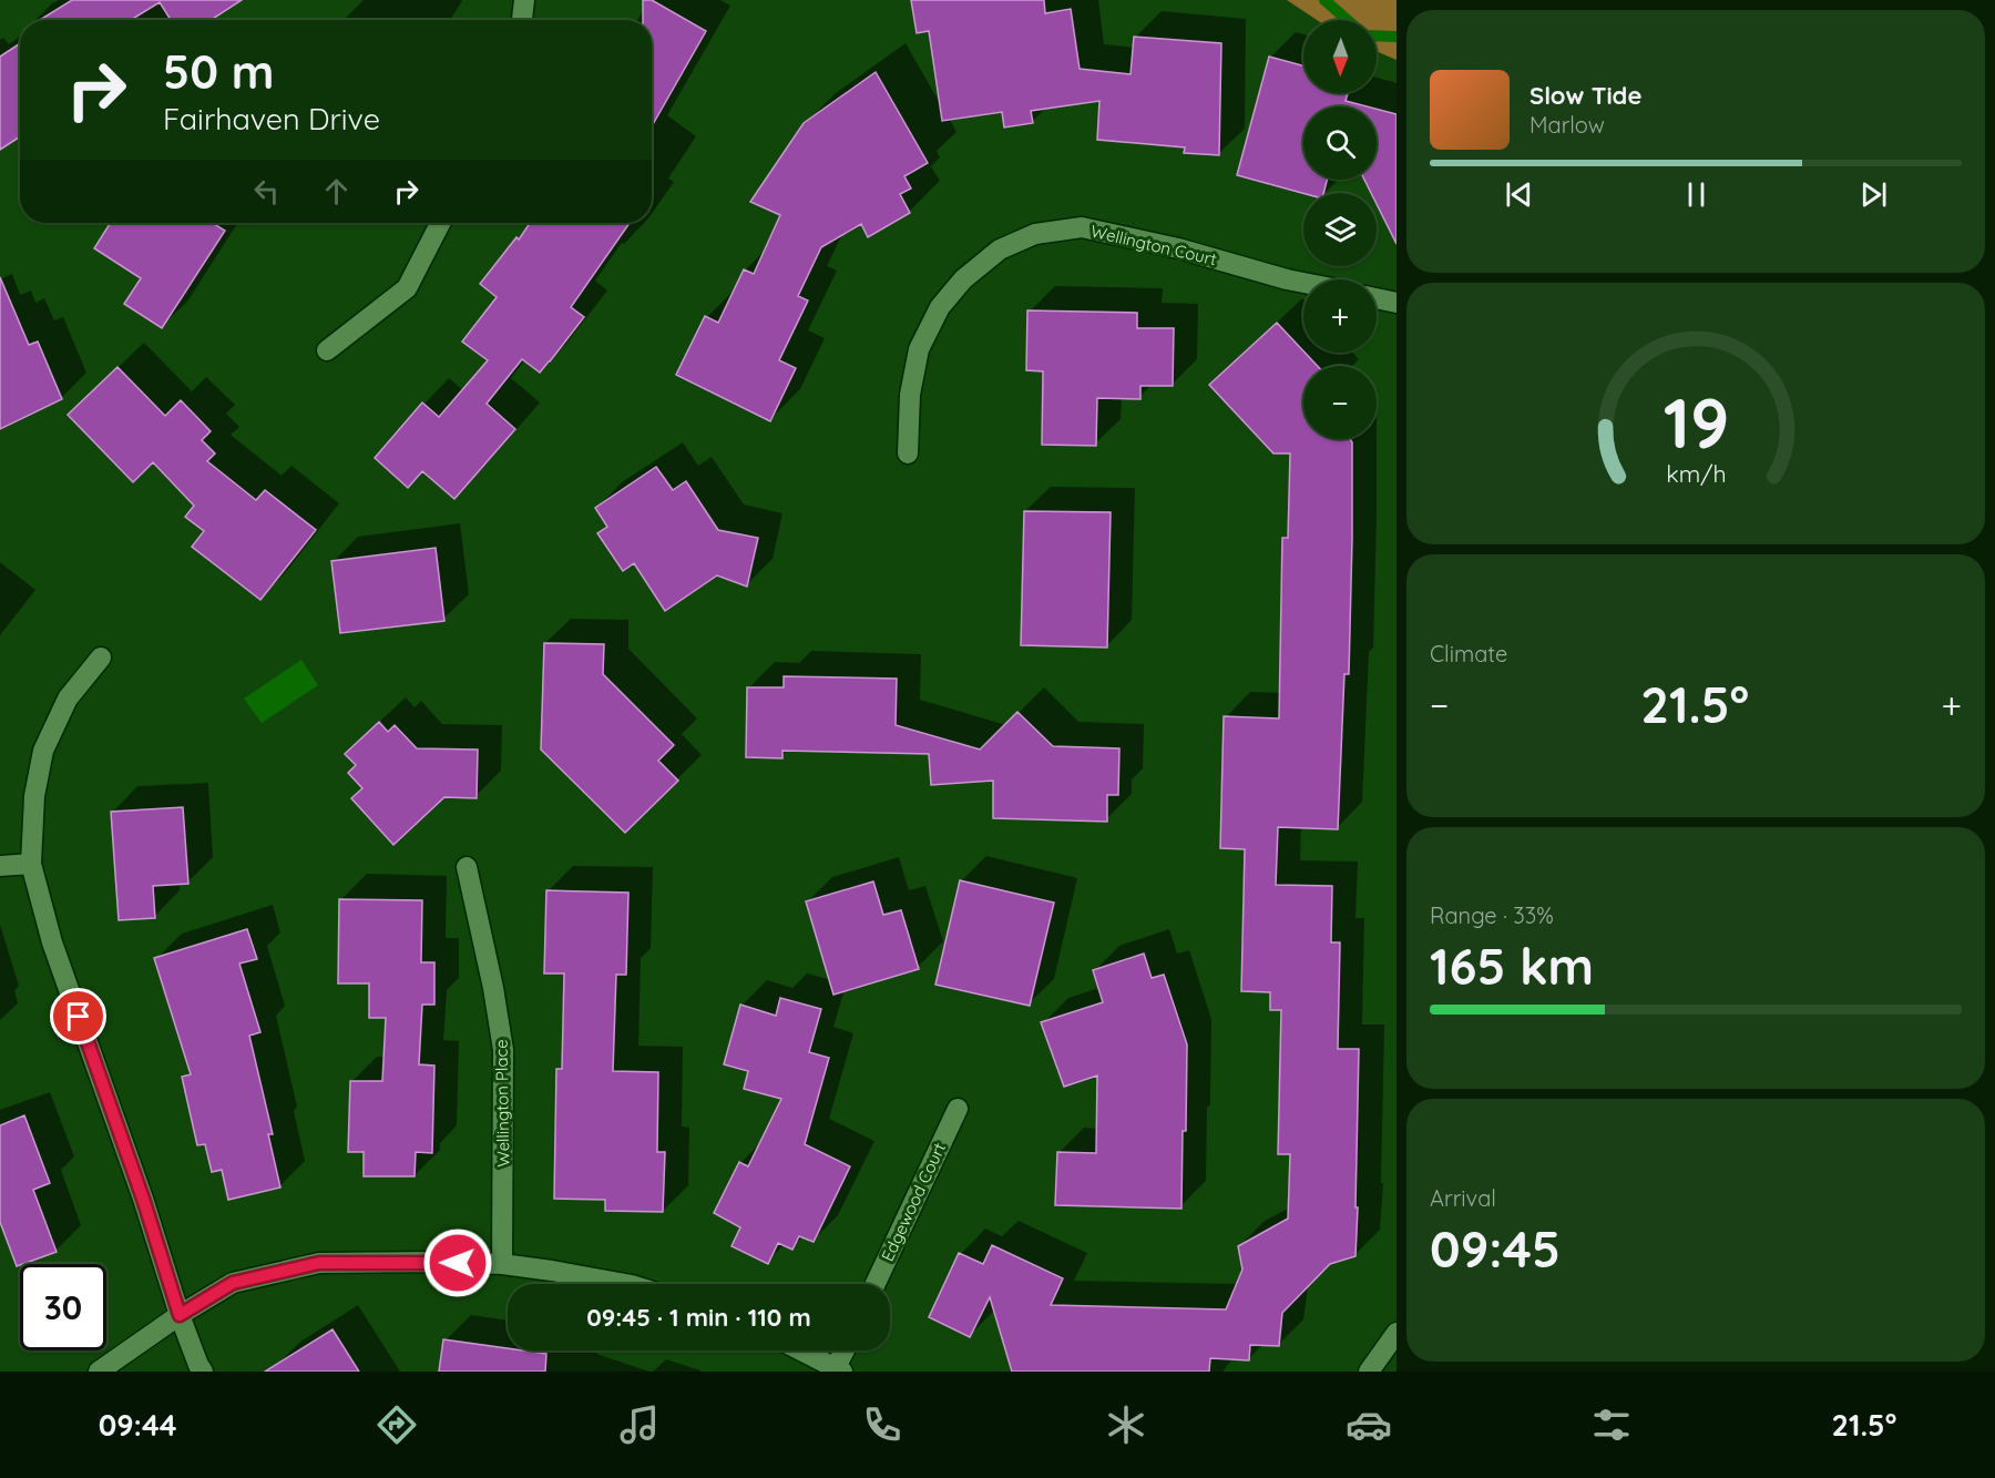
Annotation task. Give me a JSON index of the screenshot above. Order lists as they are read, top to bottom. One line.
{"streets":{"street":["Wellington Court","Wellington Place","Edgewood Court"]},"north":"bottom","page":{"map_buttons":["+","−"],"turn":["50 m","Fairhaven Drive"],"song":["Slow Tide","Marlow"],"tile":["Climate",["Range · 33%","165 km"],["Arrival","09:45"]],"heat":["−","21.5°","+"],"limit":"30","trip":"09:45 · 1 min · 110 m","tabs":["09:44","21.5°"],"gauge":["19","km/h"]}}
